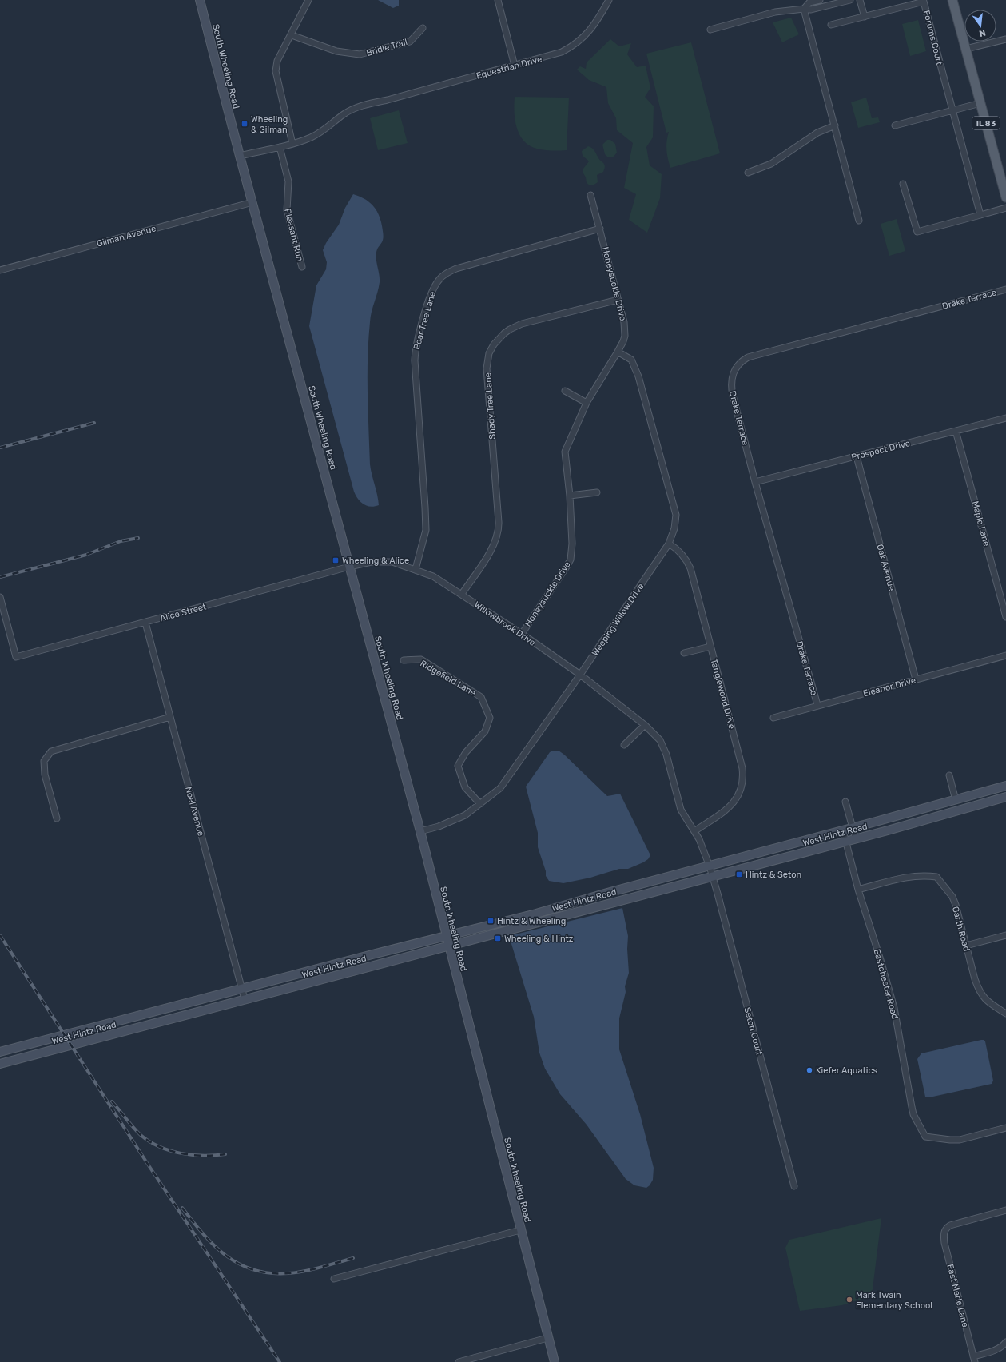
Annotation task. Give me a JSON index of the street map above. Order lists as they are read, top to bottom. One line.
{"streets":{"main road":["South Wheeling Road","IL 83","West Hintz Road"],"street":["Forums Court","Bridle Trail","Equestrian Drive","Pleasant Run","Gilman Avenue","Honeysuckle Drive","Drake Terrace","Pear Tree Lane","Shady Tree Lane","Prospect Drive","Maple Lane","Oak Avenue","Alice Street","Weeping Willow Drive","Willowbrook Drive","Ridgefield Lane","Eleanor Drive","Tanglewood Drive","Noel Avenue","Garth Road","Eastchester Road","Seton Court","East Merle Lane"]},"crossings":[["South Wheeling Road","Equestrian Drive"],["South Wheeling Road","Gilman Avenue"],["South Wheeling Road","Alice Street"],["South Wheeling Road","Weeping Willow Drive"],["South Wheeling Road","Willowbrook Drive"],["South Wheeling Road","West Hintz Road"],["Equestrian Drive","Pleasant Run"],["Honeysuckle Drive","Pear Tree Lane"],["Honeysuckle Drive","Shady Tree Lane"],["Honeysuckle Drive","Weeping Willow Drive"],["Honeysuckle Drive","Willowbrook Drive"],["Drake Terrace","Prospect Drive"],["Drake Terrace","Eleanor Drive"],["Pear Tree Lane","Willowbrook Drive"],["Shady Tree Lane","Willowbrook Drive"],["Prospect Drive","Maple Lane"],["Prospect Drive","Oak Avenue"],["Oak Avenue","Eleanor Drive"],["Alice Street","Willowbrook Drive"],["Alice Street","Noel Avenue"],["Weeping Willow Drive","Willowbrook Drive"],["Weeping Willow Drive","Ridgefield Lane"],["Weeping Willow Drive","Tanglewood Drive"],["Willowbrook Drive","Tanglewood Drive"],["Willowbrook Drive","West Hintz Road"],["Willowbrook Drive","Seton Court"],["Noel Avenue","West Hintz Road"],["West Hintz Road","Eastchester Road"],["West Hintz Road","Seton Court"],["Garth Road","Eastchester Road"]],"places":{"transit":["Wheeling & Gilman","Wheeling & Alice","Hintz & Seton","Hintz & Wheeling","Wheeling & Hintz"],"other":["Kiefer Aquatics","Mark Twain Elementary School"]},"north":"bottom"}
